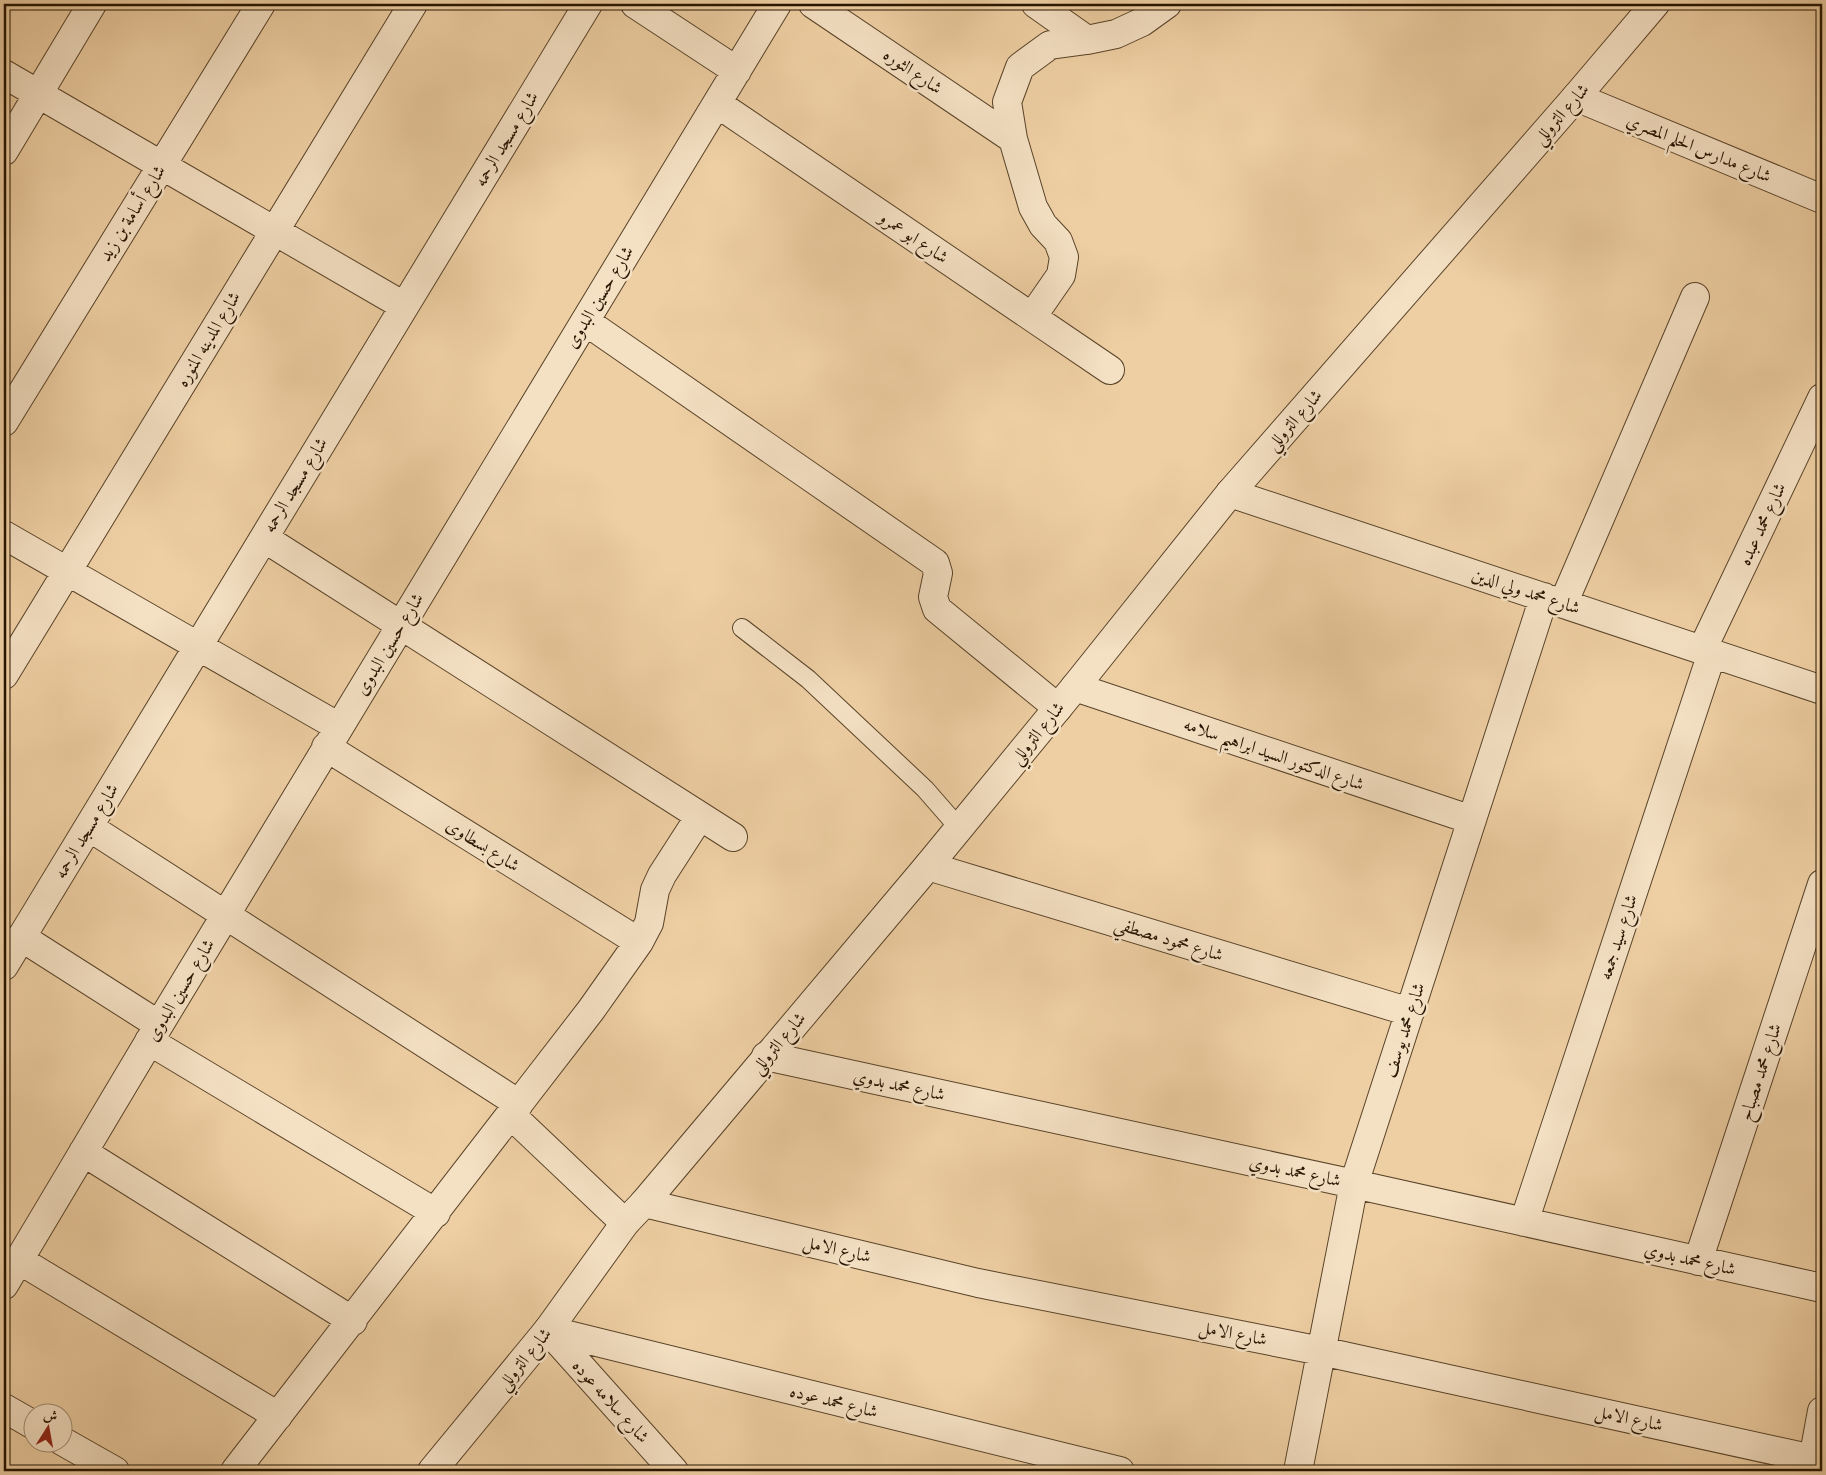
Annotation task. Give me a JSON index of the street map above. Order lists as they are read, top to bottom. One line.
{"streets":{"street":["شارع الثوره","شارع التروللي","شارع مسجد الرحمه","شارع مدارس الحلم المصري","شارع أسامة بن زيد","شارع ابو عمرو","شارع حسين البدوى","شارع المدينه المنوره","شارع محمد عبده","شارع محمد ولي الدين","شارع الدكتور السيد ابراهيم سلامه","شارع بسطاوى","شارع سيد جمعه","شارع محمود مصطفي","شارع محمد يوسف","شارع محمد مصباح","شارع محمد بدوي","شارع الامل","شارع سلامه عوده","شارع محمد عوده"]},"crossings":[["شارع التروللي","شارع مدارس الحلم المصري"],["شارع التروللي","شارع محمد ولي الدين"],["شارع التروللي","شارع الدكتور السيد ابراهيم سلامه"],["شارع التروللي","شارع محمود مصطفي"],["شارع التروللي","شارع محمد بدوي"],["شارع التروللي","شارع الامل"],["شارع التروللي","شارع سلامه عوده"],["شارع التروللي","شارع محمد عوده"],["شارع مسجد الرحمه","شارع بسطاوى"],["شارع ابو عمرو","شارع حسين البدوى"],["شارع حسين البدوى","شارع بسطاوى"],["شارع المدينه المنوره","شارع بسطاوى"],["شارع محمد عبده","شارع محمد ولي الدين"],["شارع محمد عبده","شارع سيد جمعه"],["شارع محمد ولي الدين","شارع سيد جمعه"],["شارع محمد ولي الدين","شارع محمد يوسف"],["شارع الدكتور السيد ابراهيم سلامه","شارع محمد يوسف"],["شارع سيد جمعه","شارع محمد بدوي"],["شارع محمود مصطفي","شارع محمد يوسف"],["شارع محمد يوسف","شارع محمد بدوي"],["شارع محمد يوسف","شارع الامل"],["شارع محمد مصباح","شارع محمد بدوي"],["شارع سلامه عوده","شارع محمد عوده"]],"north":"top"}
